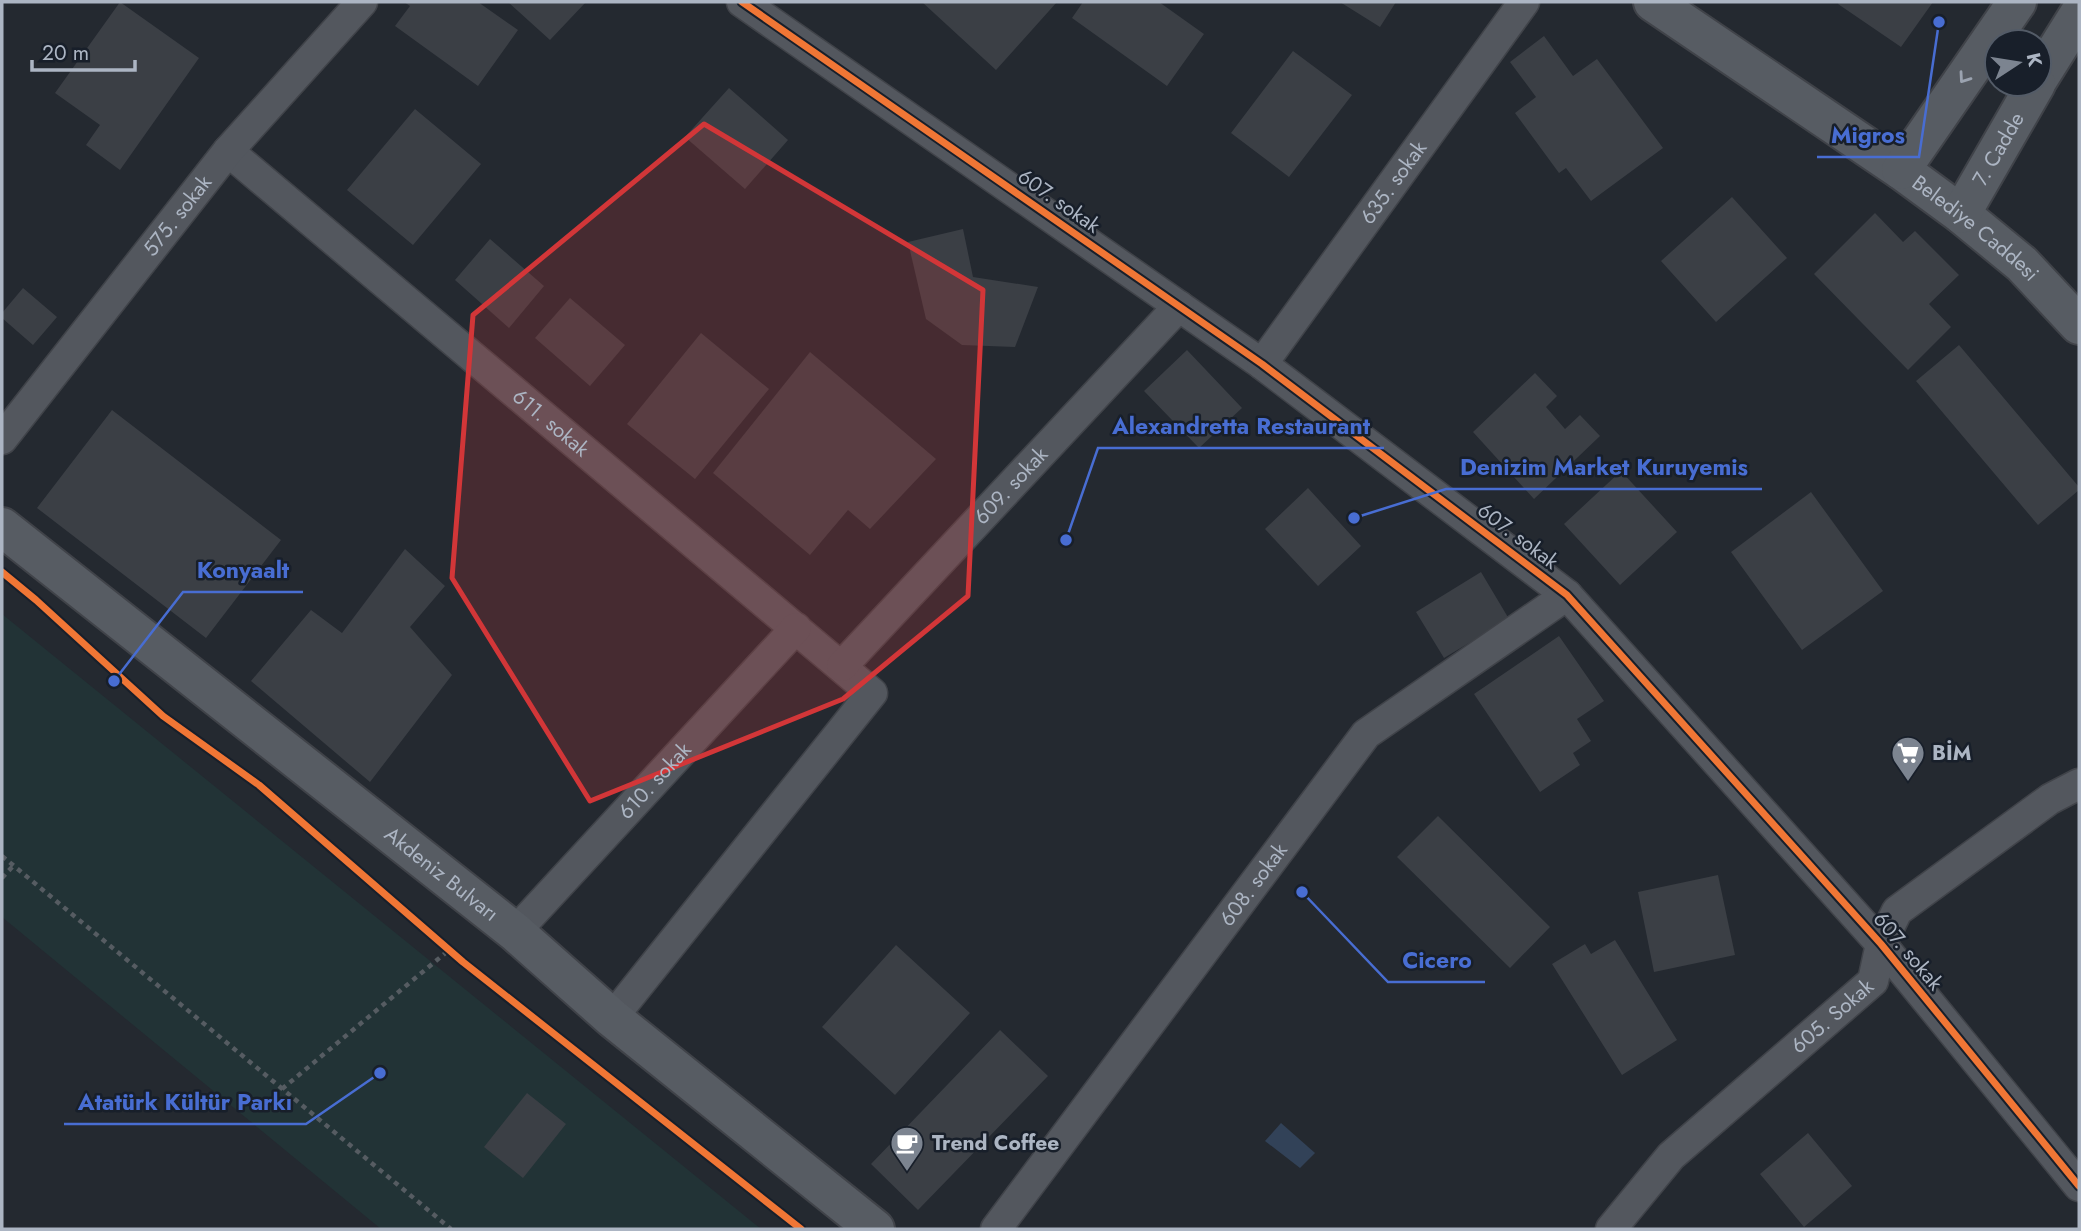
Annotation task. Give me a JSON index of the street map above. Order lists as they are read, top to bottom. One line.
{"streets":{"main road":["7. Cadde","Belediye Caddesi","Akdeniz Bulvarı"],"street":["635. sokak","607. sokak","575. sokak","611. sokak","609. sokak","610. sokak","608. sokak","605. Sokak"]},"crossings":[["7. Cadde","Belediye Caddesi"],["635. sokak","607. sokak"],["607. sokak","609. sokak"],["607. sokak","608. sokak"],["607. sokak","605. Sokak"],["575. sokak","611. sokak"],["611. sokak","609. sokak"],["611. sokak","610. sokak"],["611. sokak","Akdeniz Bulvarı"],["610. sokak","Akdeniz Bulvarı"]],"places":{"other":["Migros","Denizim Market Kuruyemis","Alexandretta Restaurant","Konyaalt","Cicero","Atatürk Kültür Parkı"],"supermarket":["BİM"],"cafe":["Trend Coffee"]},"scale_bar":"20 m","north":"right"}
